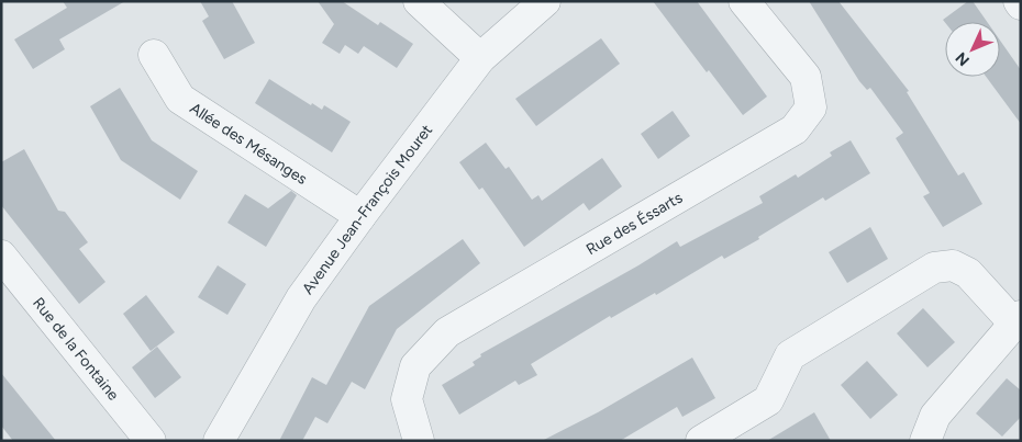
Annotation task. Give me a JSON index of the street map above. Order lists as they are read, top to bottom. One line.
{"streets":{"street":["Allée des Mésanges","Avenue Jean-François Mouret","Rue des Éssarts","Rue de la Fontaine"]},"crossings":[["Allée des Mésanges","Avenue Jean-François Mouret"]],"north":"bottom left"}
